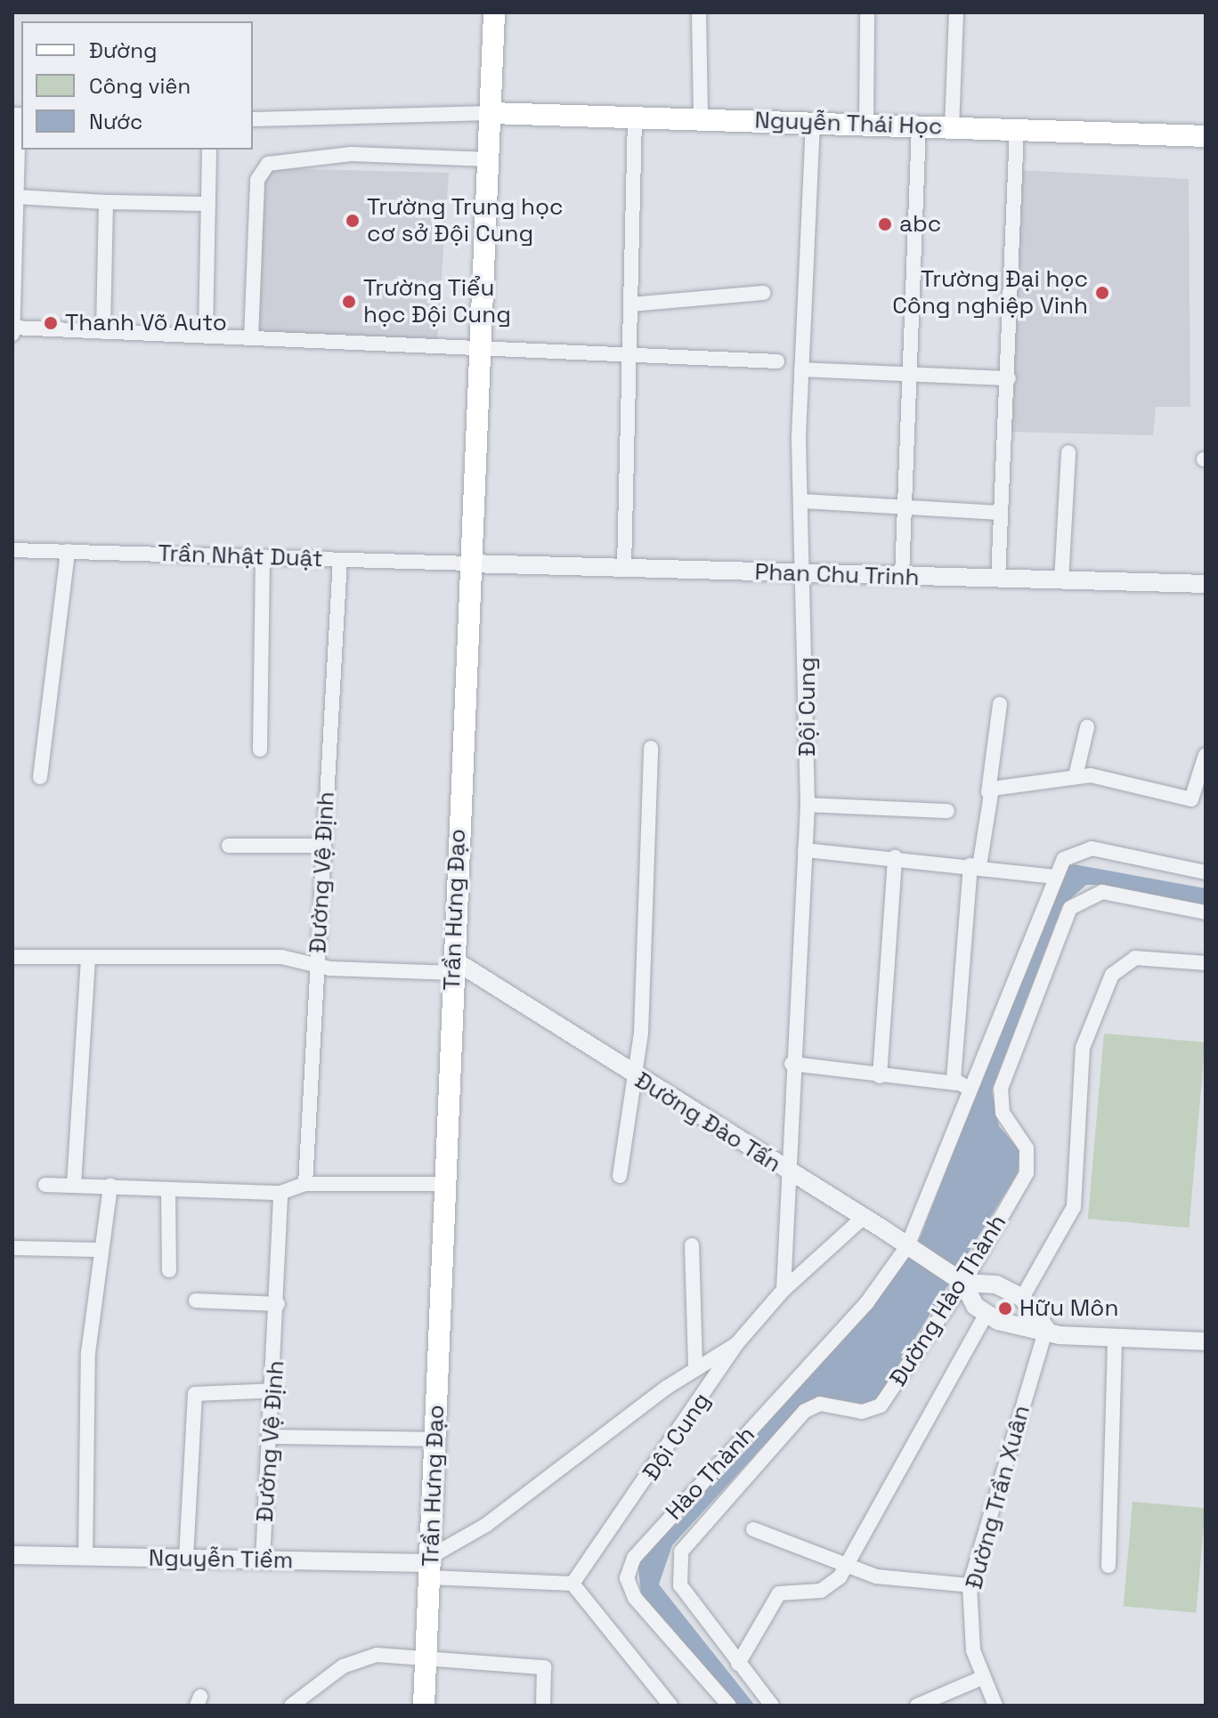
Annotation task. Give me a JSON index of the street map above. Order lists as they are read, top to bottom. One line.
{"streets":{"main road":["Nguyễn Thái Học","Trần Hưng Đạo"],"street":["Trần Nhật Duật","Phan Chu Trinh","Đội Cung","Đường Vệ Định","Đường Đào Tấn","Đường Hào Thành","Hào Thành","Đường Trần Xuân","Nguyễn Tiềm"]},"crossings":[["Nguyễn Thái Học","Đội Cung"],["Nguyễn Thái Học","Trần Hưng Đạo"],["Trần Nhật Duật","Phan Chu Trinh"],["Trần Nhật Duật","Đường Vệ Định"],["Trần Nhật Duật","Trần Hưng Đạo"],["Phan Chu Trinh","Đội Cung"],["Phan Chu Trinh","Trần Hưng Đạo"],["Đội Cung","Đường Đào Tấn"],["Đường Vệ Định","Nguyễn Tiềm"],["Trần Hưng Đạo","Đường Đào Tấn"],["Trần Hưng Đạo","Nguyễn Tiềm"],["Đường Đào Tấn","Đường Hào Thành"],["Đường Đào Tấn","Hào Thành"],["Đường Đào Tấn","Đường Trần Xuân"]],"places":["Trường Trung học cơ sở Đội Cung","abc","Trường Đại học Công nghiệp Vinh","Trường Tiểu học Đội Cung","Thanh Võ Auto","Hữu Môn"],"legend":["Đường","Công viên","Nước"]}
